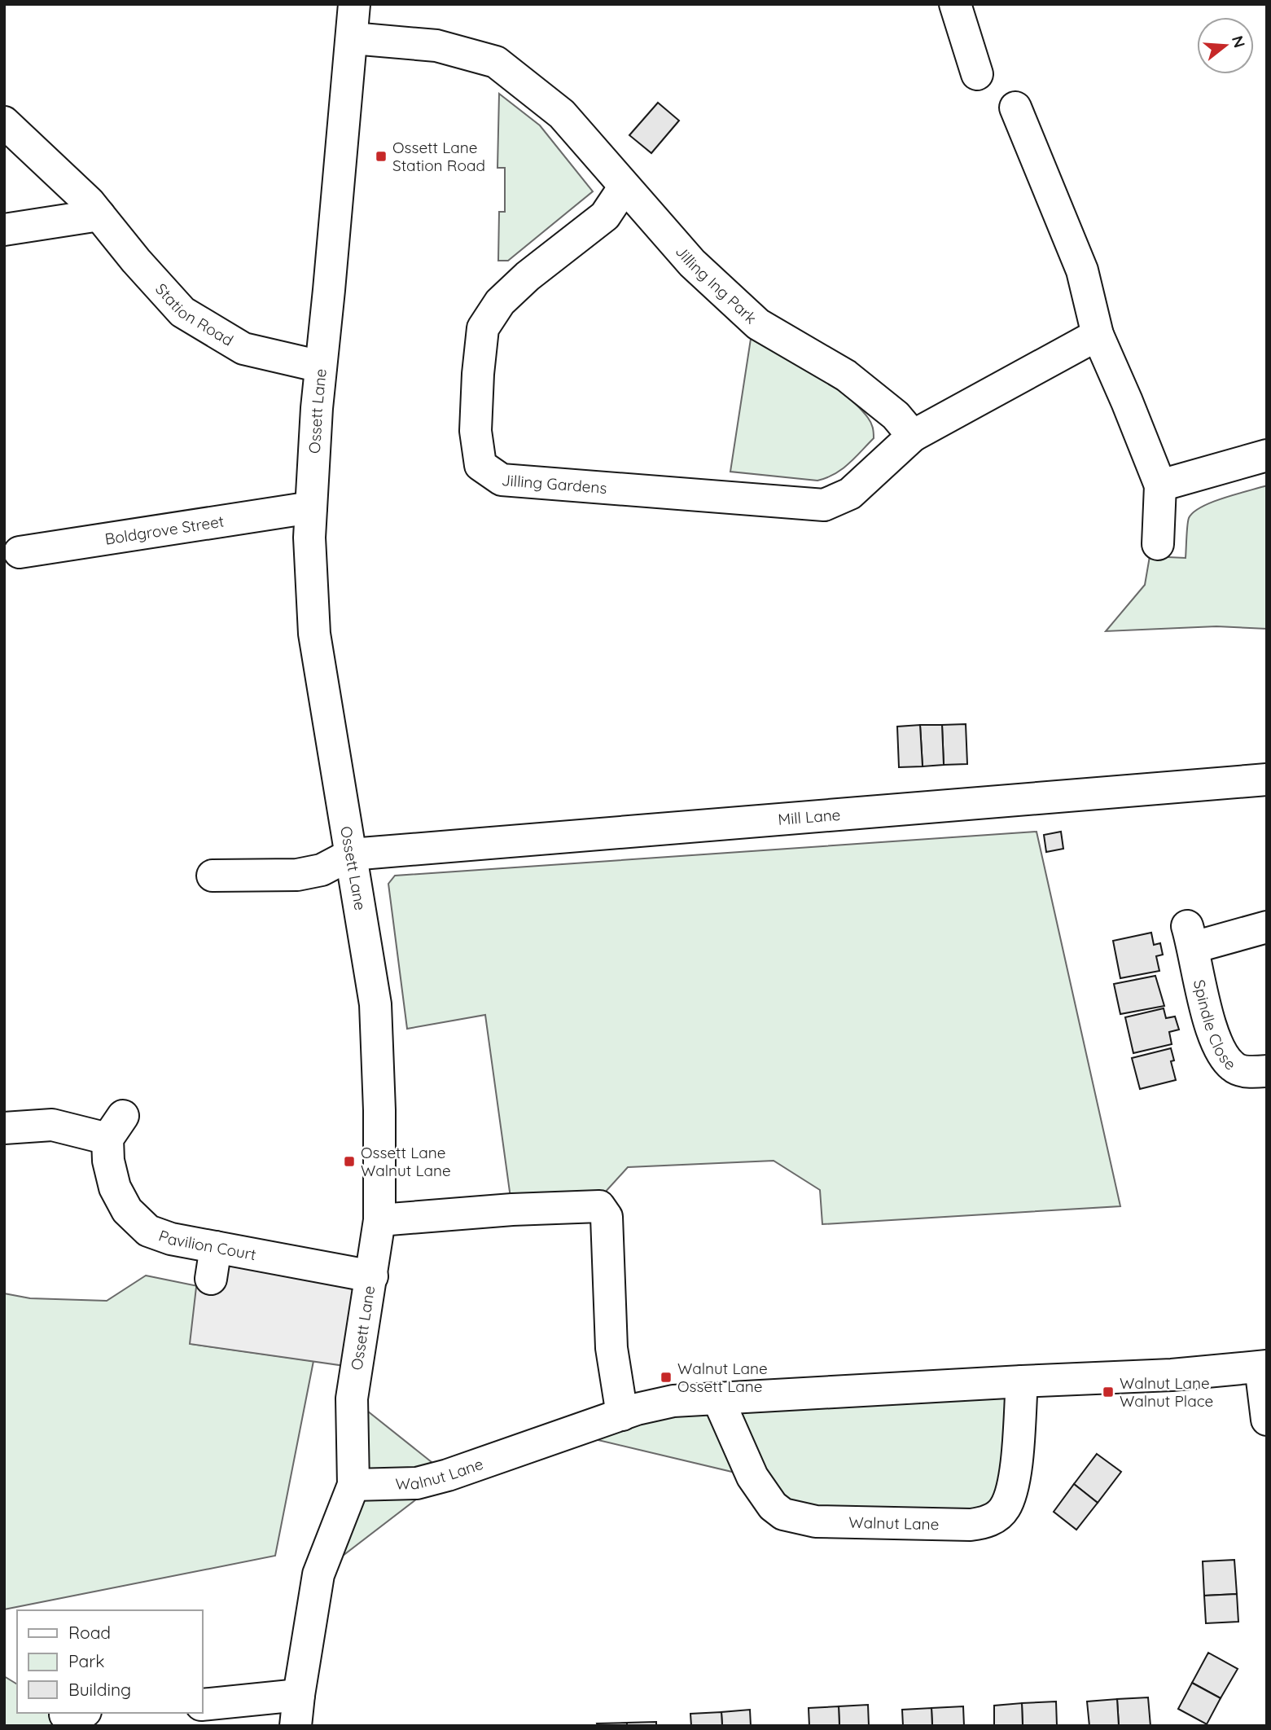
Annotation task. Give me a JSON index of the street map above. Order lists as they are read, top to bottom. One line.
{"streets":{"street":["Jilling Ing Park","Station Road","Ossett Lane","Jilling Gardens","Boldgrove Street","Mill Lane","Spindle Close","Pavilion Court","Walnut Lane"]},"crossings":[["Jilling Ing Park","Ossett Lane"],["Jilling Ing Park","Jilling Gardens"],["Station Road","Ossett Lane"],["Ossett Lane","Boldgrove Street"],["Ossett Lane","Mill Lane"],["Ossett Lane","Pavilion Court"],["Ossett Lane","Walnut Lane"]],"places":{"transit":["Ossett Lane Station Road","Ossett Lane Walnut Lane","Walnut Lane Ossett Lane","Walnut Lane Walnut Place"]},"legend":["Road","Park","Building"],"north":"right"}
